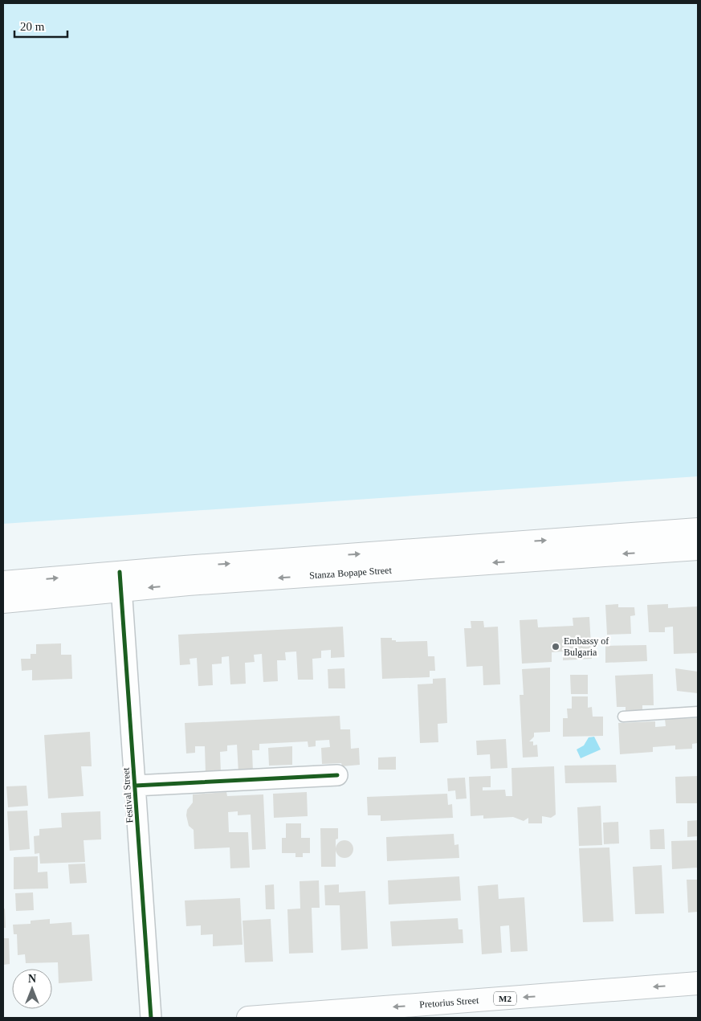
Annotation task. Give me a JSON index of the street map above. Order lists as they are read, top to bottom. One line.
{"streets":{"main road":["Stanza Bopape Street","M2","Pretorius Street"],"street":["Festival Street"]},"crossings":[["Stanza Bopape Street","Festival Street"]],"one_way":["Pretorius Street"],"places":["Embassy of Bulgaria"],"scale_bar":"20 m","north":"top"}
